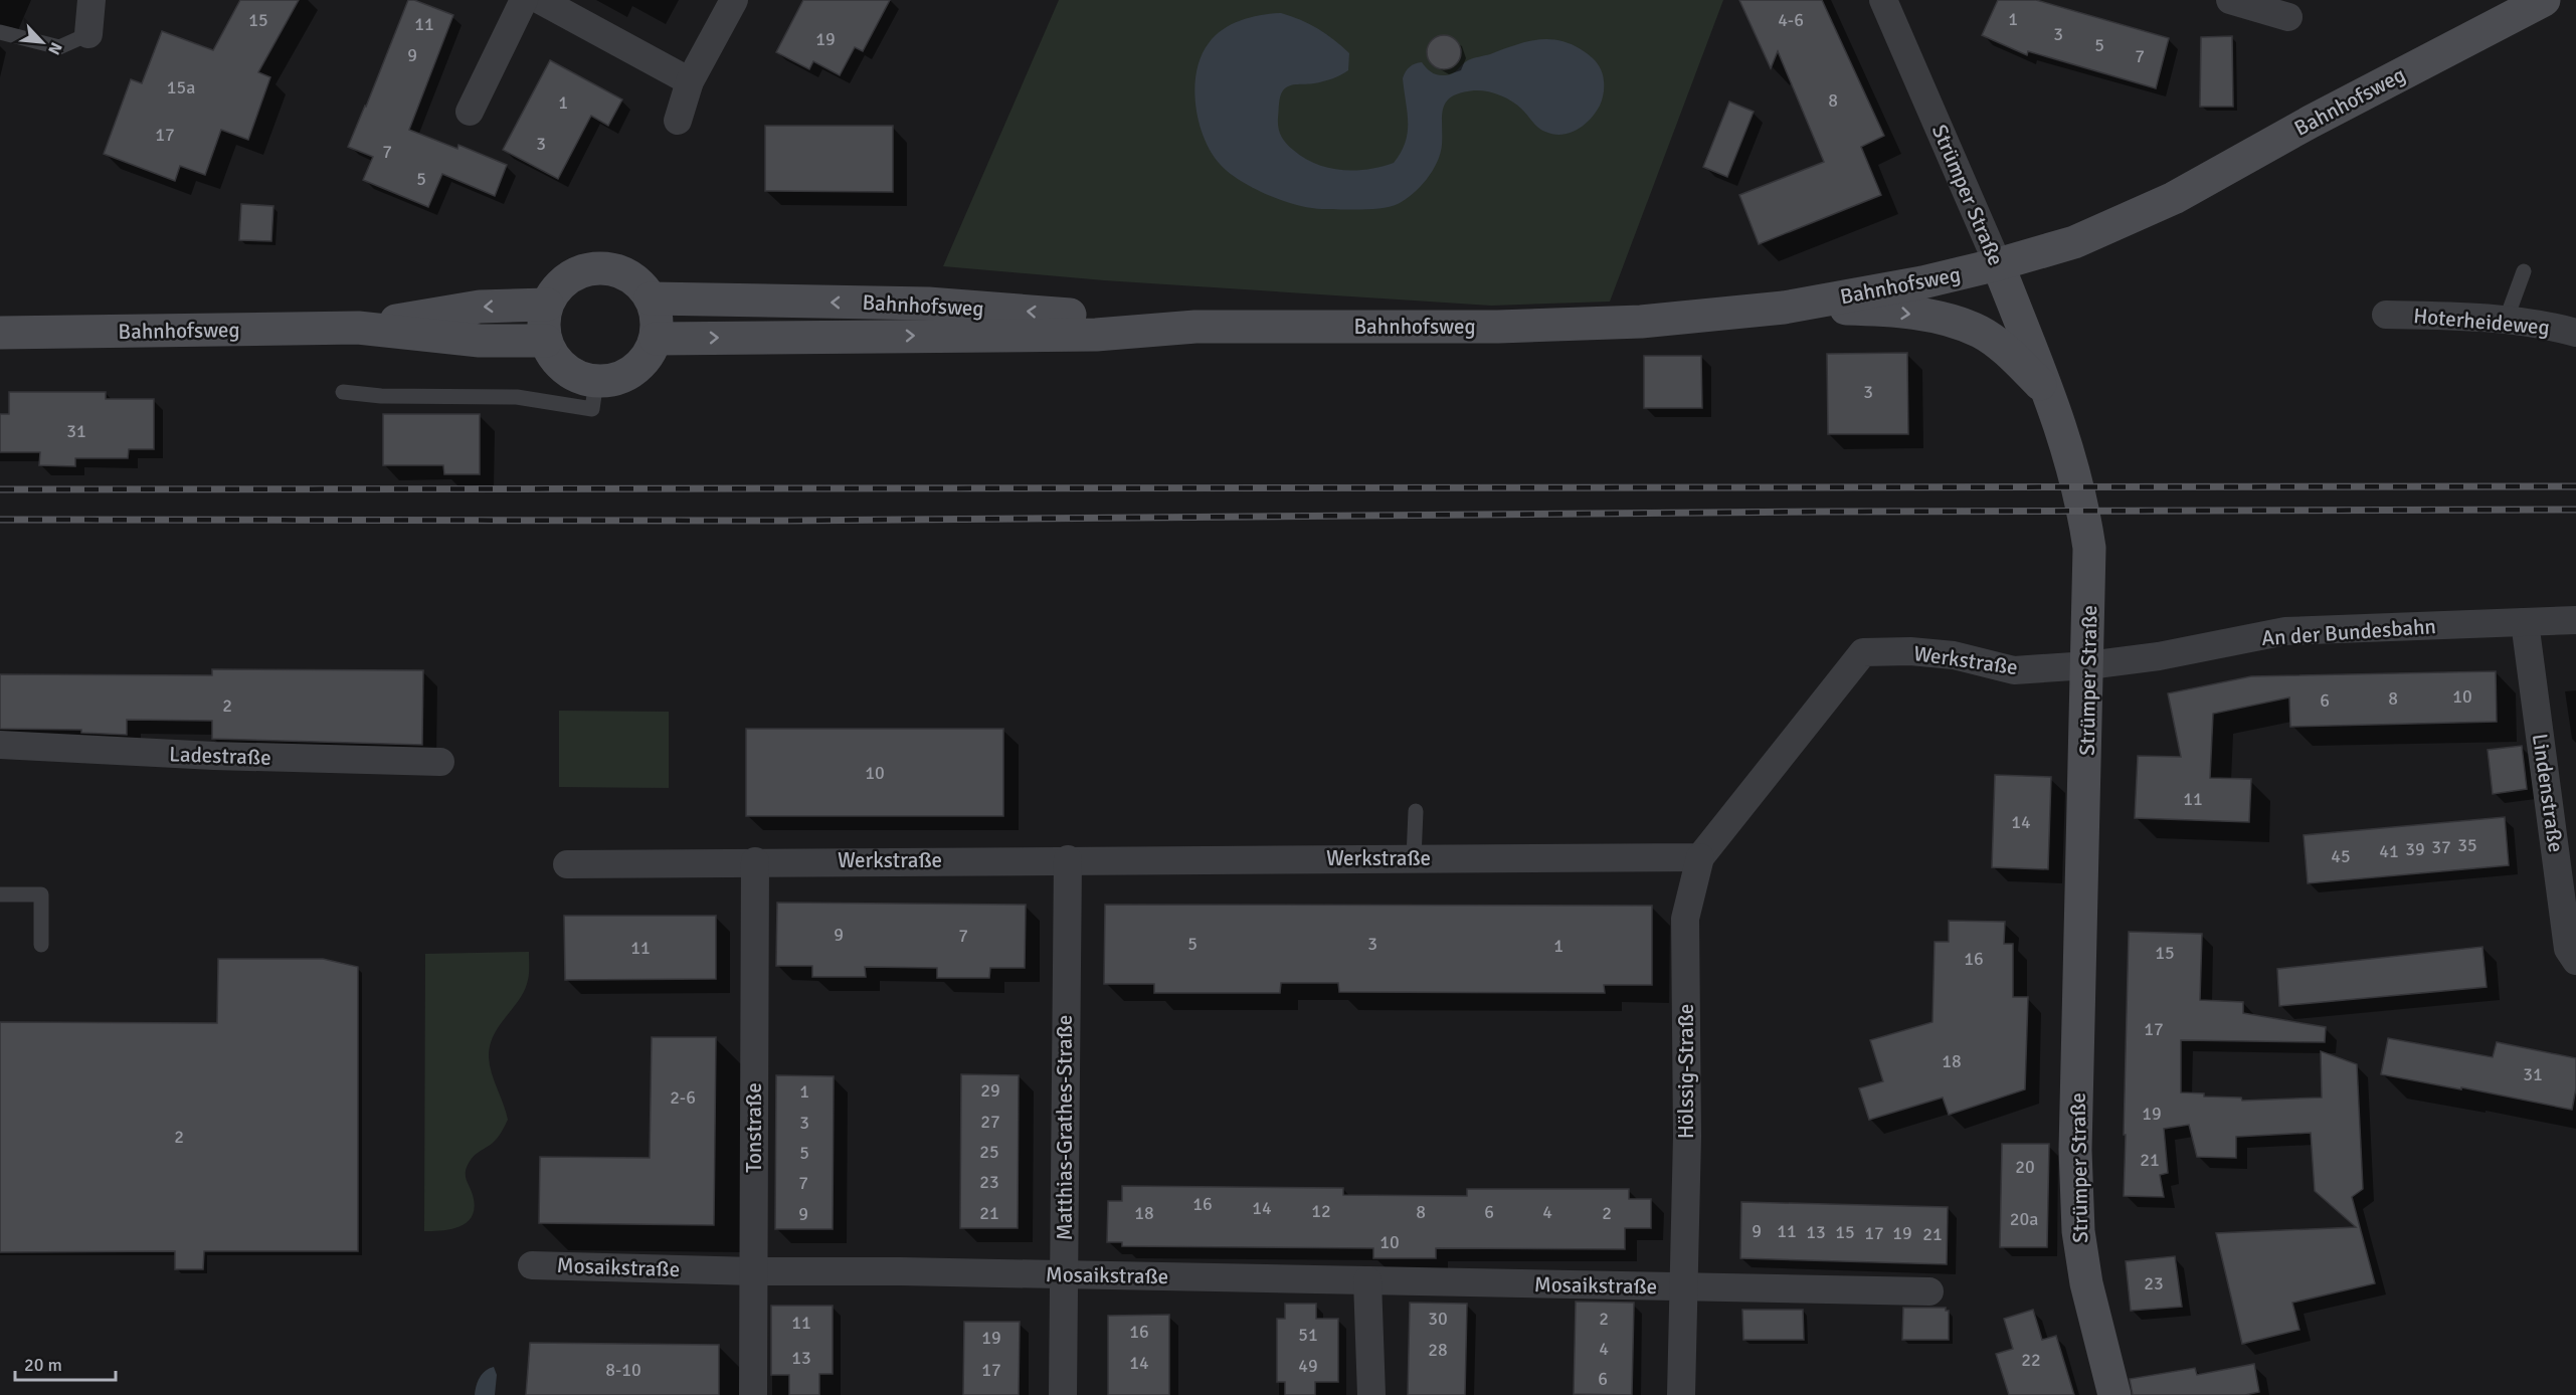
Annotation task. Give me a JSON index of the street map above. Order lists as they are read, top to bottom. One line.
{"streets":{"main road":["Bahnhofsweg","Strümper Straße"],"street":["Hoterheideweg","An der Bundesbahn","Werkstraße","Ladestraße","Lindenstraße","Hölssig-Straße","Tonstraße","Matthias-Grathes-Straße","Mosaikstraße"]},"crossings":[["Bahnhofsweg","Strümper Straße"],["Strümper Straße","An der Bundesbahn"],["Strümper Straße","Werkstraße"],["An der Bundesbahn","Werkstraße"],["An der Bundesbahn","Lindenstraße"],["Werkstraße","Hölssig-Straße"],["Werkstraße","Tonstraße"],["Werkstraße","Matthias-Grathes-Straße"],["Hölssig-Straße","Mosaikstraße"],["Tonstraße","Mosaikstraße"],["Matthias-Grathes-Straße","Mosaikstraße"]],"house_numbers":["1","15","4-6","11","3","19","5","9","7","15a","8","1","17","3","7","5","3","31","10","8","6","2","10","11","14","35","37","39","41","45","9","7","5","3","1","11","15","16","17","18","31","29","1","2-6","19","27","3","2","25","5","21","20","23","7","16","14","12","8","6","4","21","18","2","9","20a","9","11","13","15","17","19","21","10","23","30","2","11","16","51","19","4","28","13","22","14","49","8-10","17","6"],"scale_bar":"20 m","north":"bottom right"}
